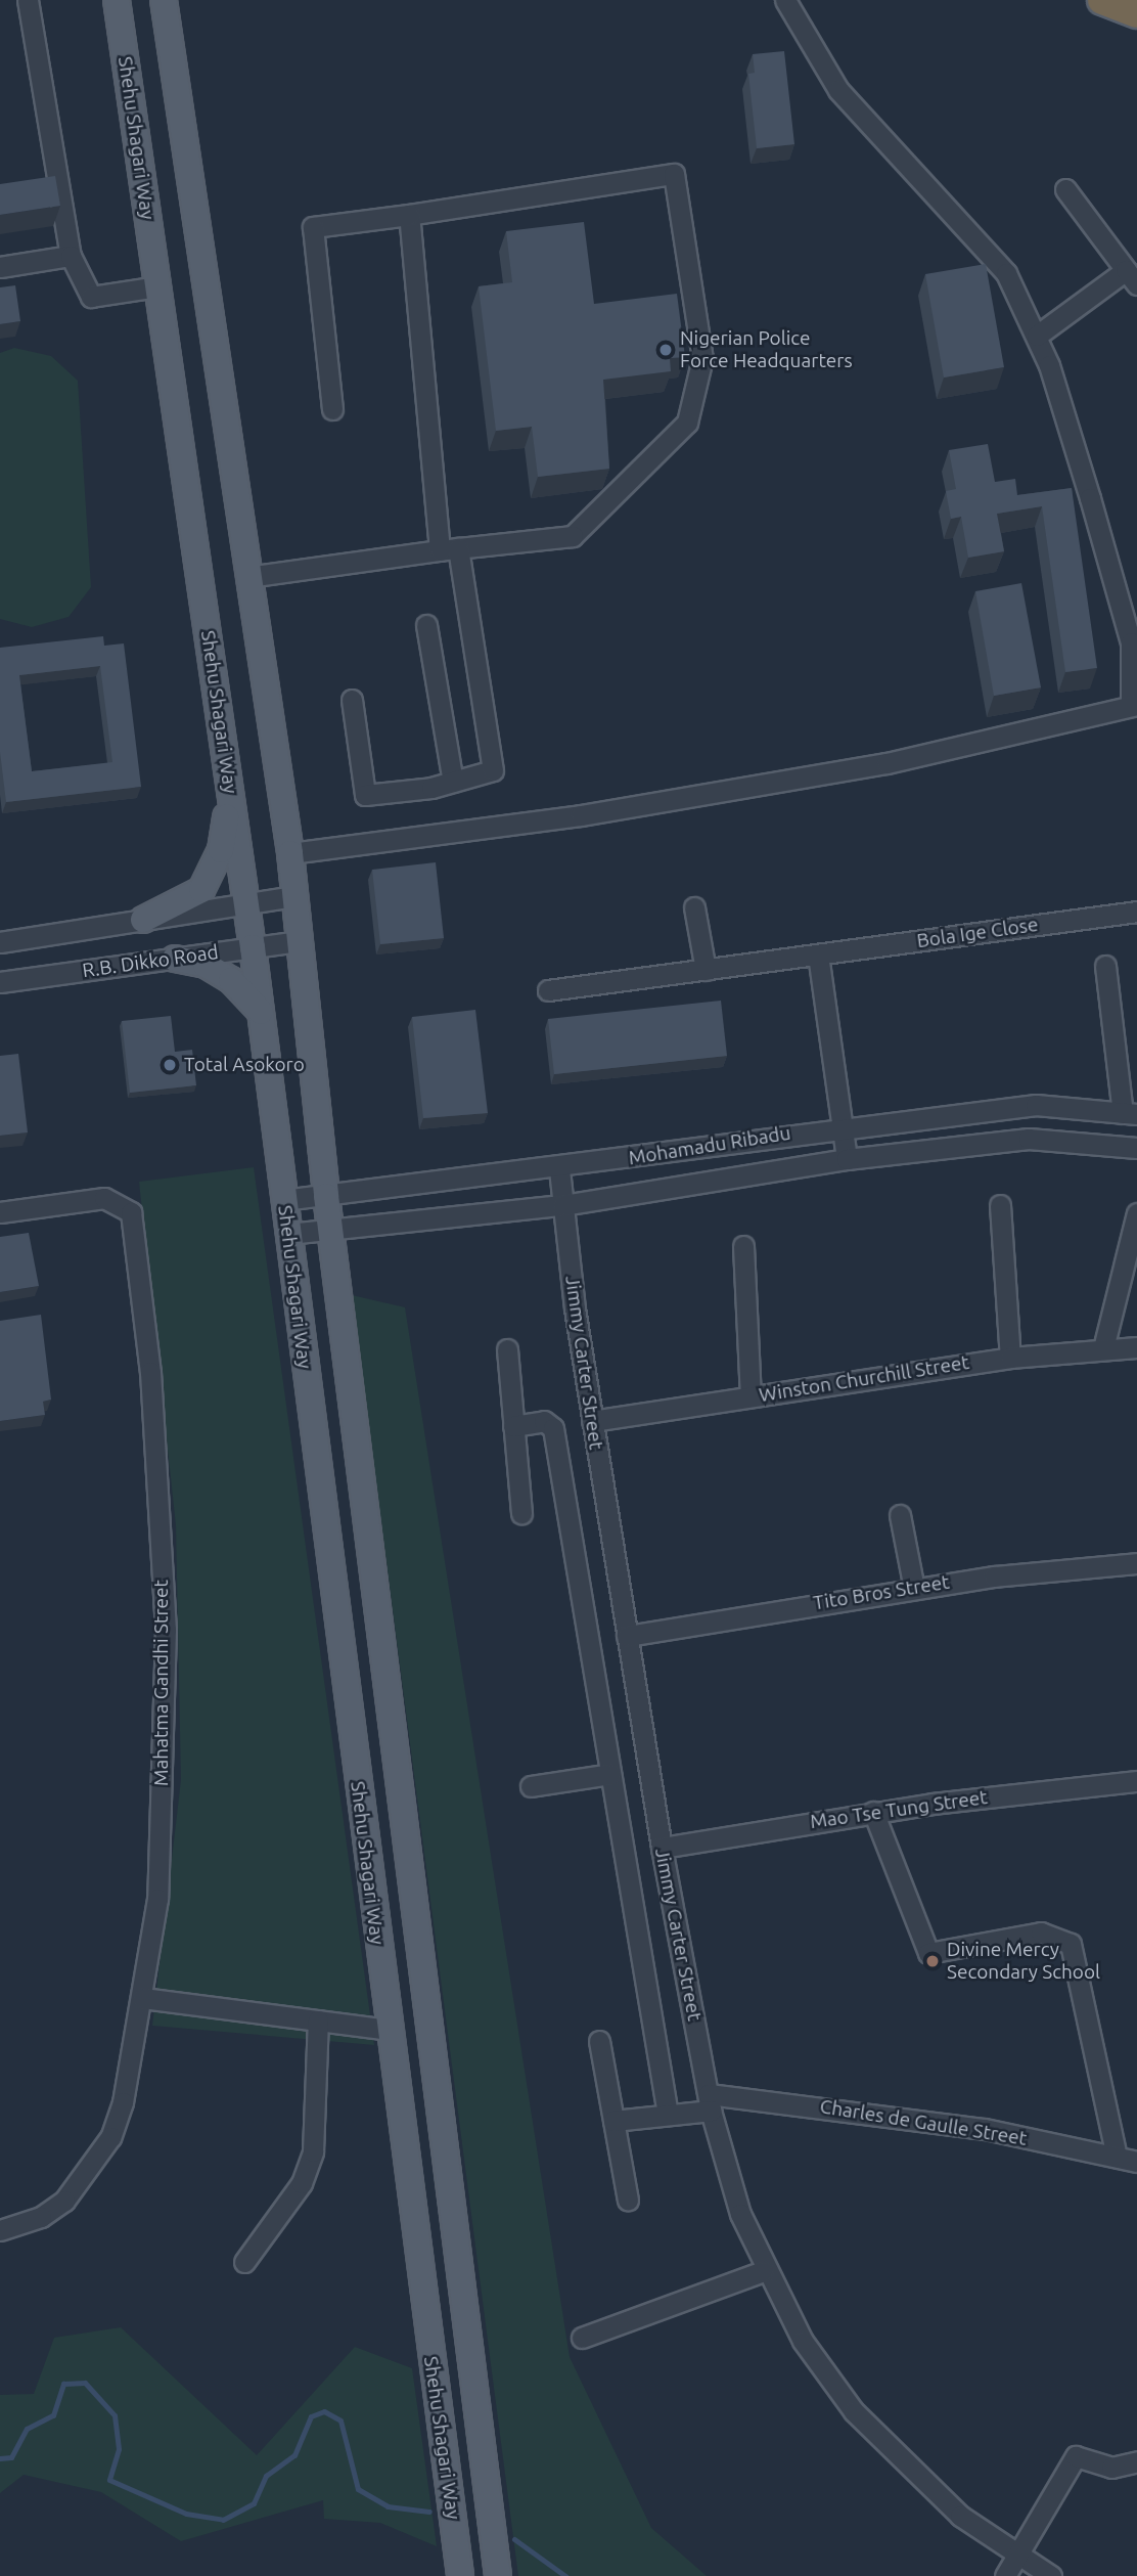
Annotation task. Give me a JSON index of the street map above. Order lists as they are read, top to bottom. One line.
{"streets":{"main road":["Shehu Shagari Way"],"street":["Bola Ige Close","R.B. Dikko Road","Mohamadu Ribadu","Jimmy Carter Street","Winston Churchill Street","Tito Bros Street","Mahatma Gandhi Street","Mao Tse Tung Street","Charles de Gaulle Street"]},"crossings":[["Shehu Shagari Way","R.B. Dikko Road"],["Shehu Shagari Way","Mohamadu Ribadu"],["Mohamadu Ribadu","Jimmy Carter Street"],["Jimmy Carter Street","Winston Churchill Street"],["Jimmy Carter Street","Tito Bros Street"],["Jimmy Carter Street","Mao Tse Tung Street"],["Jimmy Carter Street","Charles de Gaulle Street"]],"places":["Nigerian Police Force Headquarters","Total Asokoro","Divine Mercy Secondary School"]}
